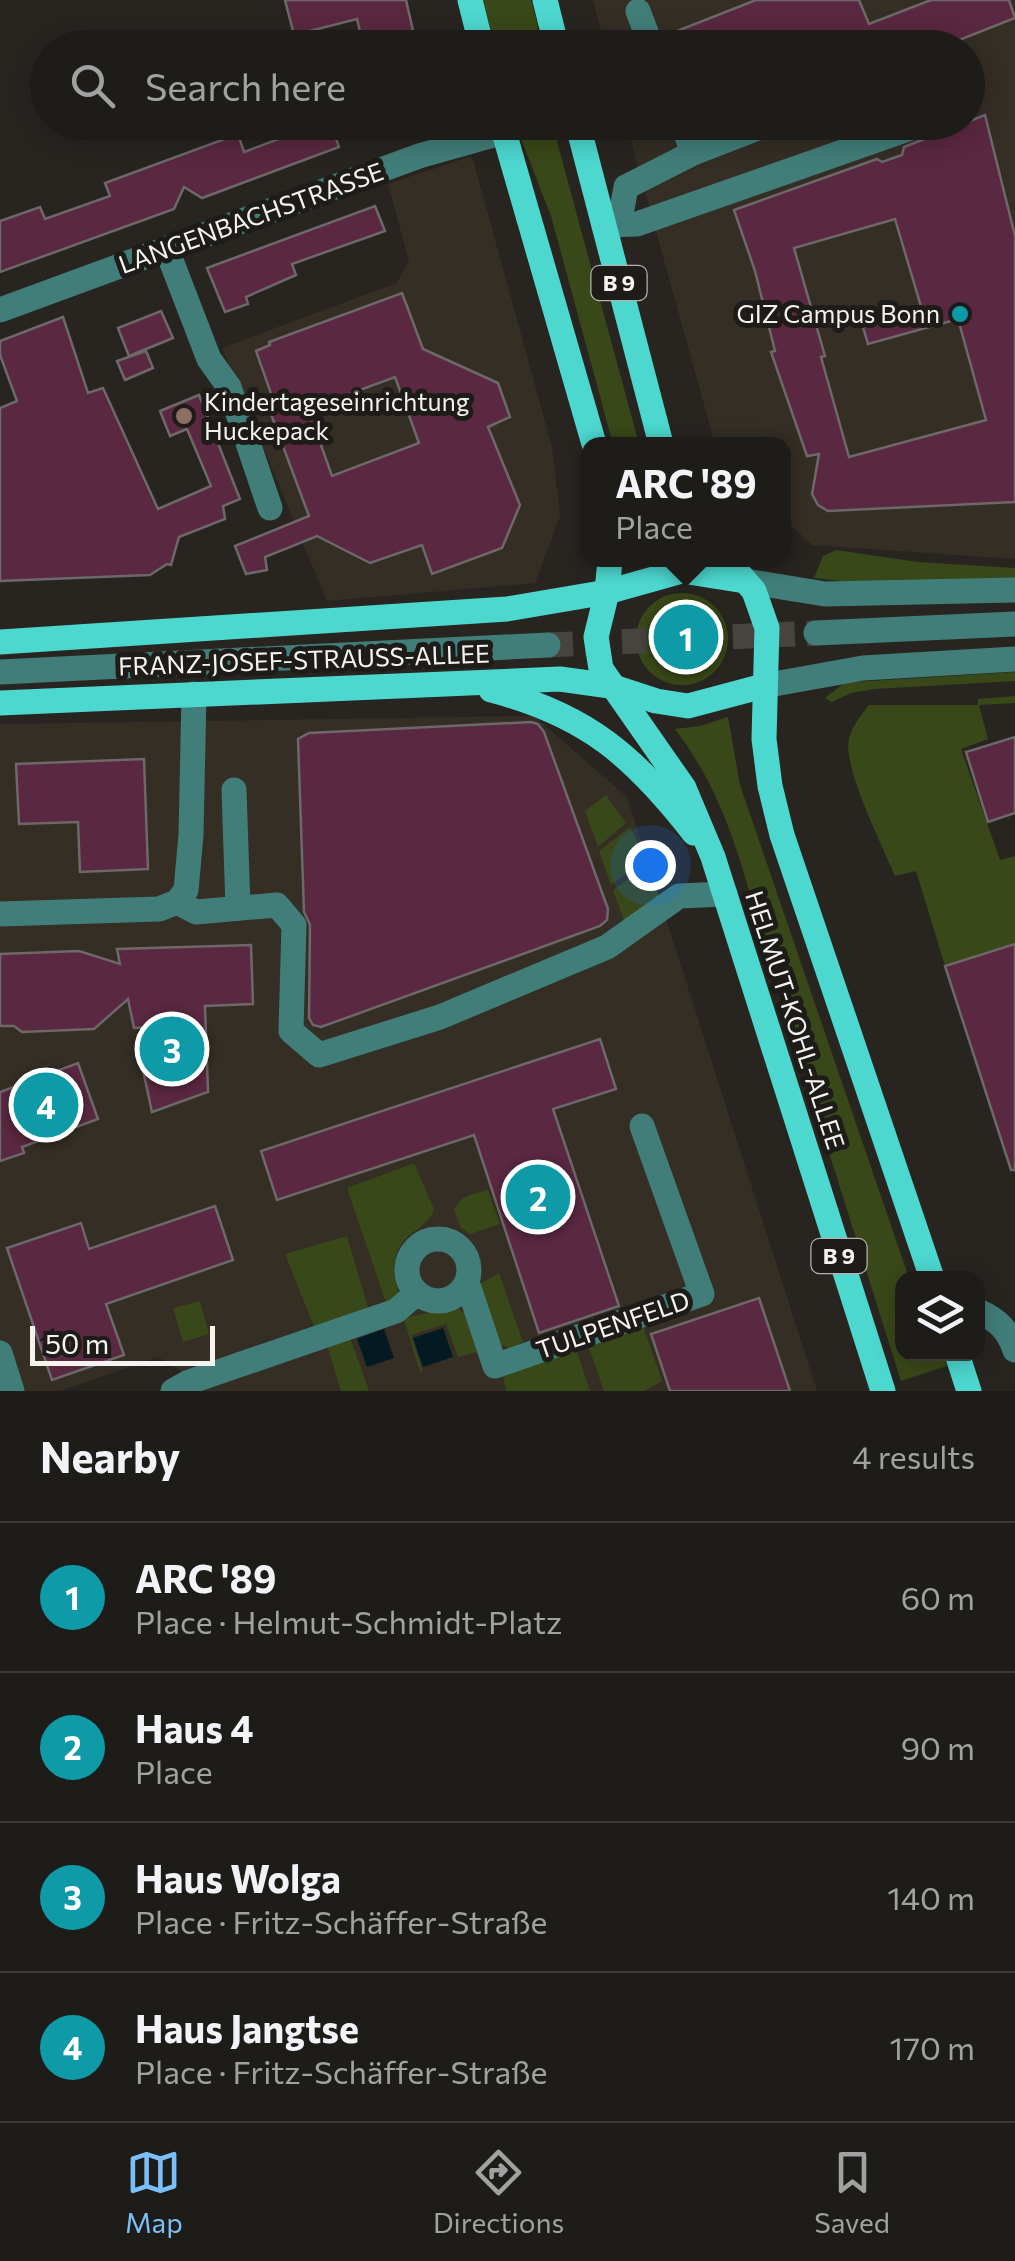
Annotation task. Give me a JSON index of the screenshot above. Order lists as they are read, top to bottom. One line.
{"streets":{"main road":["B 9","FRANZ-JOSEF-STRAUSS-ALLEE","HELMUT-KOHL-ALLEE"],"street":["LANGENBACHSTRASSE","TULPENFELD"]},"crossings":[["B 9","FRANZ-JOSEF-STRAUSS-ALLEE"],["B 9","HELMUT-KOHL-ALLEE"],["FRANZ-JOSEF-STRAUSS-ALLEE","HELMUT-KOHL-ALLEE"]],"places":["GIZ Campus Bonn","Kindertageseinrichtung Huckepack"],"scale_bar":"50 m","page":{"search":"Search here","popup":["ARC '89","Place"],"pins":["1","3","4","2"],"scale":"50 m","heading":["Nearby","4 results"],"list":[{"mark":"1","name":"ARC '89","note":"Place · Helmut-Schmidt-Platz","value":"60 m"},{"mark":"2","name":"Haus 4","note":"Place","value":"90 m"},{"mark":"3","name":"Haus Wolga","note":"Place · Fritz-Schäffer-Straße","value":"140 m"},{"mark":"4","name":"Haus Jangtse","note":"Place · Fritz-Schäffer-Straße","value":"170 m"}],"nav":["Map","Directions","Saved"]}}
